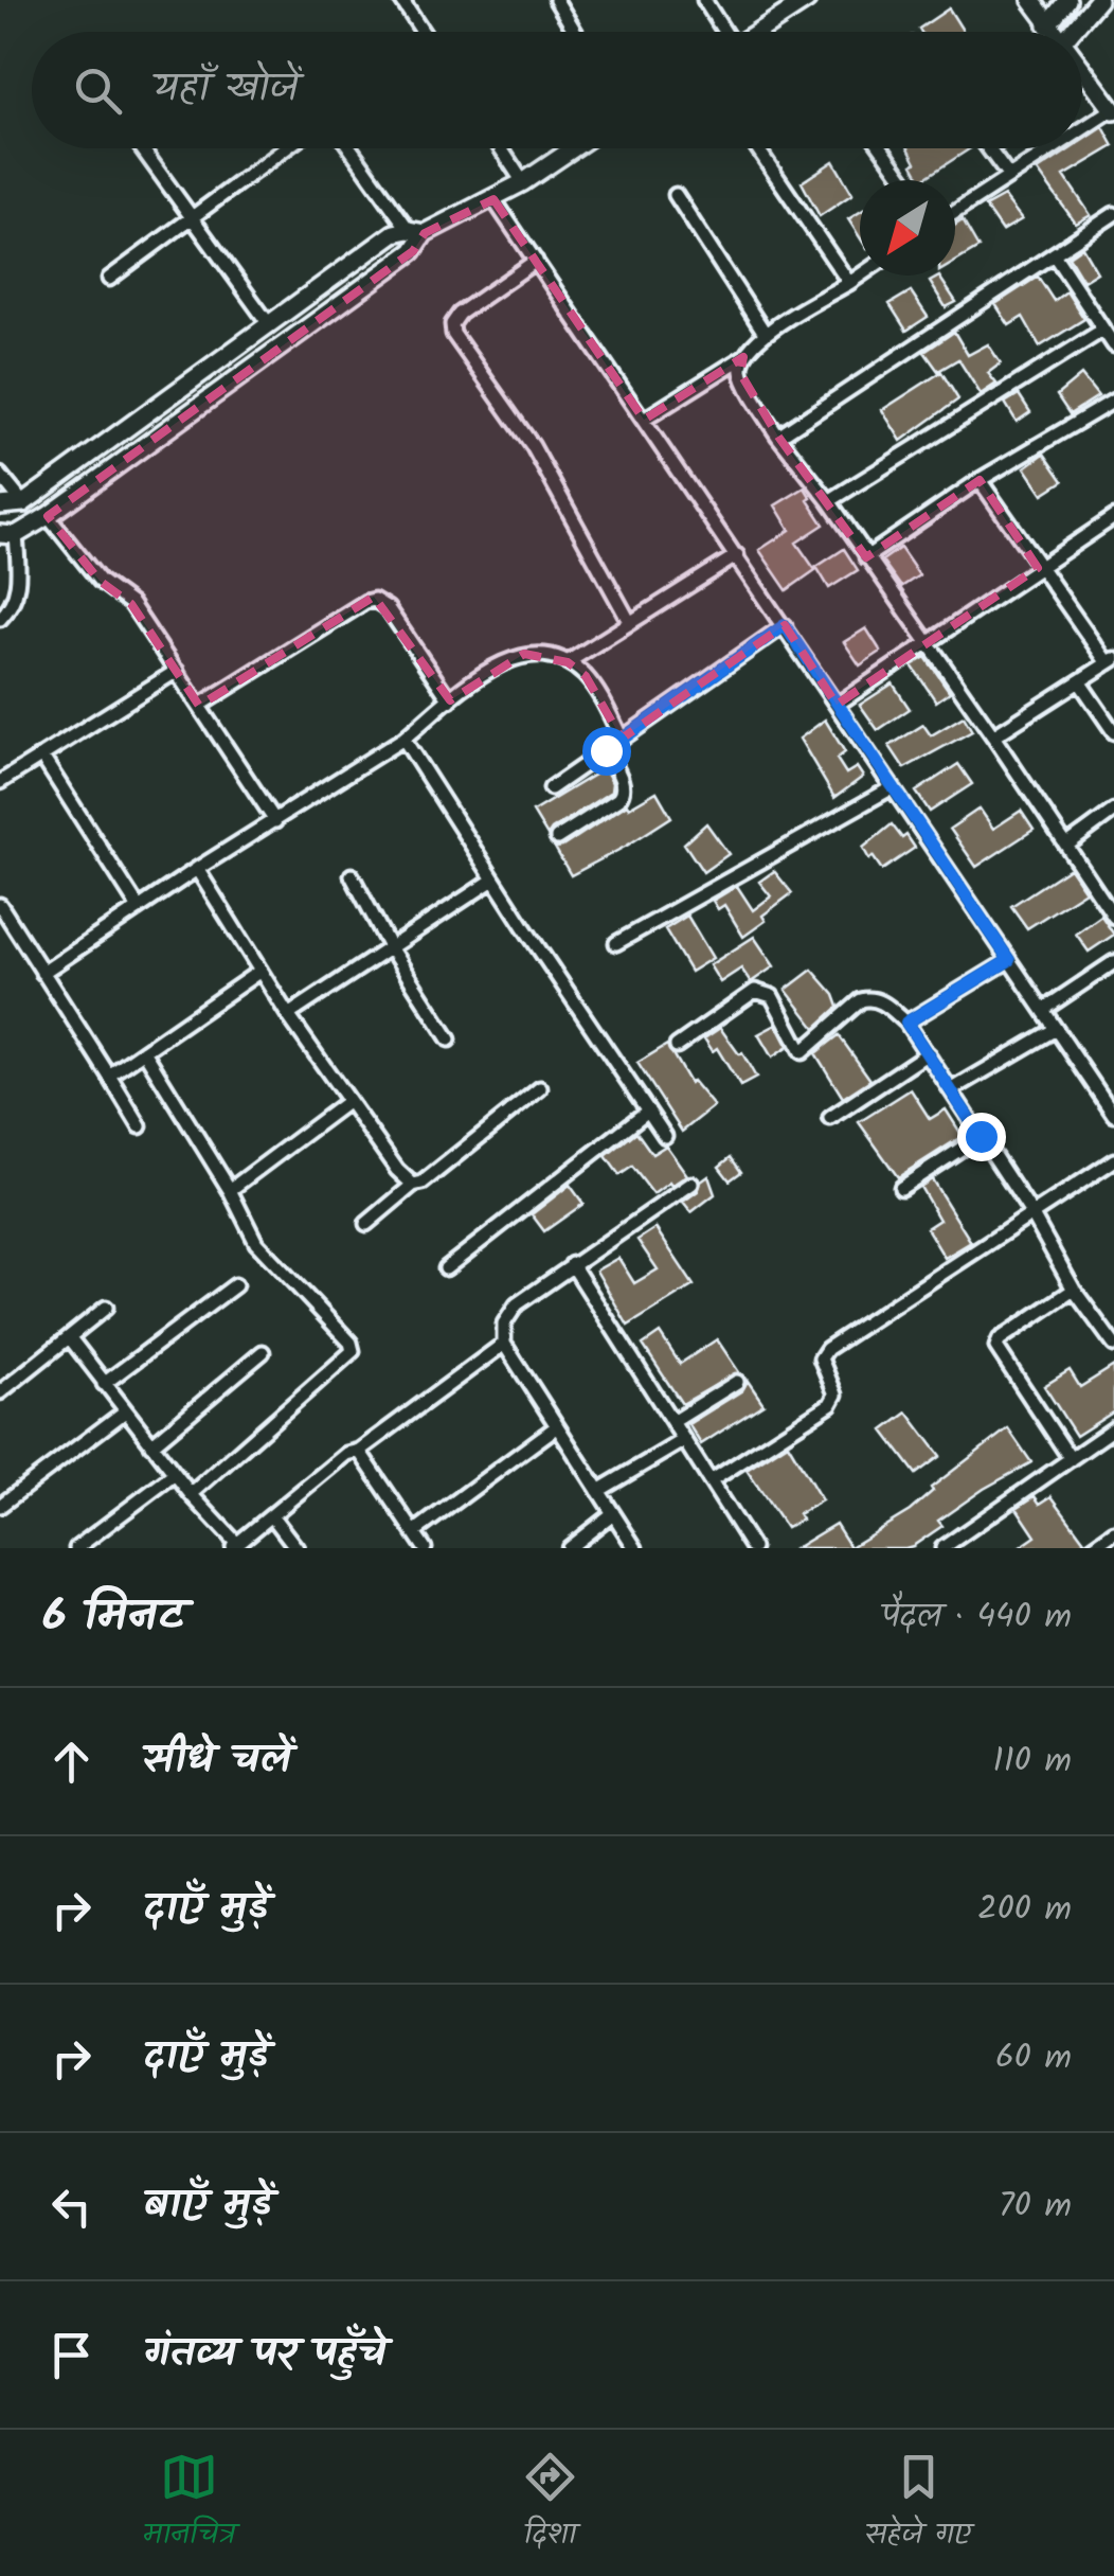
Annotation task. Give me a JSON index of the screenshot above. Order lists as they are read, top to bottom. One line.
{"north":"bottom left","page":{"search":"यहाँ खोजें","heading":["6 मिनट","पैदल · 440 m"],"list":[["सीधे चलें","110 m"],["दाएँ मुड़ें","200 m"],["दाएँ मुड़ें","60 m"],["बाएँ मुड़ें","70 m"],"गंतव्य पर पहुँचे"],"nav":["मानचित्र","दिशा","सहेजे गए"]}}
